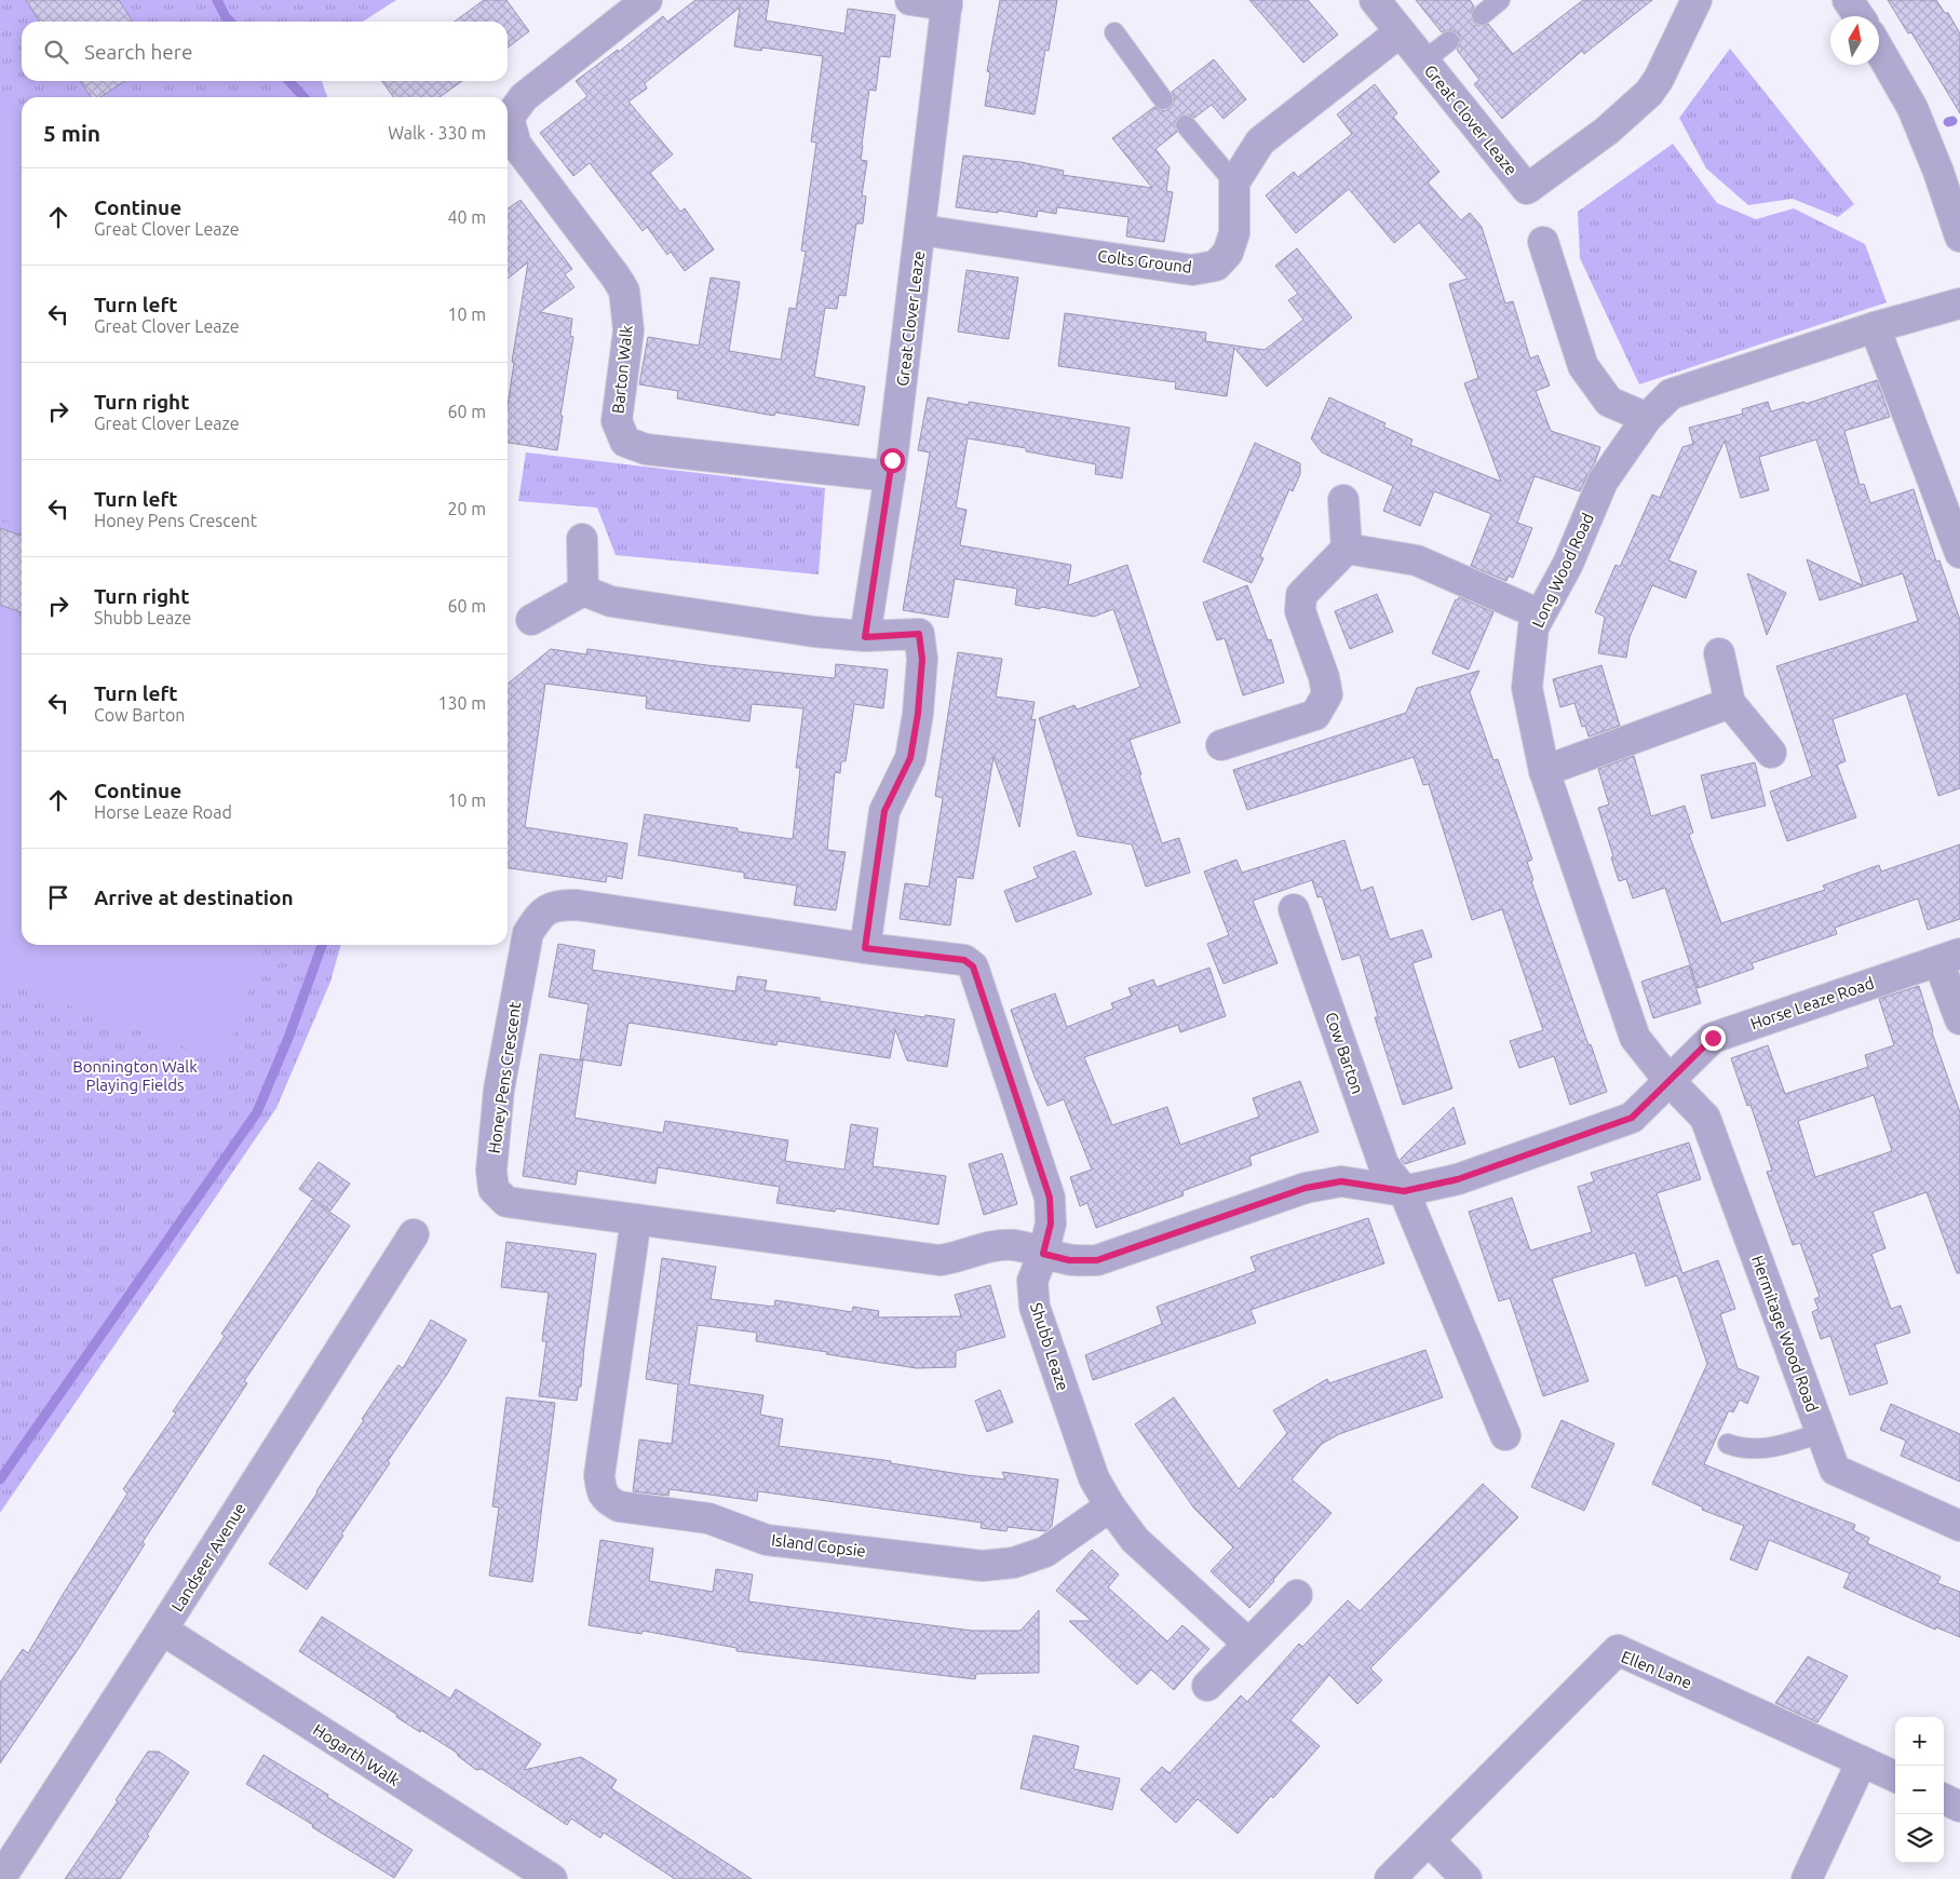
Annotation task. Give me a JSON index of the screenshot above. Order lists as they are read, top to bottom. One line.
{"streets":{"street":["Great Clover Leaze","Colts Ground","Barton Walk","Long Wood Road","Horse Leaze Road","Cow Barton","Honey Pens Crescent","Hermitage Wood Road","Shubb Leaze","Island Copsie","Landseer Avenue","Ellen Lane","Hogarth Walk"]},"crossings":[["Great Clover Leaze","Colts Ground"],["Great Clover Leaze","Barton Walk"],["Long Wood Road","Horse Leaze Road"],["Long Wood Road","Hermitage Wood Road"],["Horse Leaze Road","Hermitage Wood Road"],["Honey Pens Crescent","Shubb Leaze"],["Honey Pens Crescent","Island Copsie"],["Shubb Leaze","Island Copsie"],["Landseer Avenue","Hogarth Walk"]],"parks":["Bonnington Walk Playing Fields"],"north":"top","page":{"search":"Search here","heading":["5 min","Walk · 330 m"],"list":[["Continue","Great Clover Leaze","40 m"],["Turn left","Great Clover Leaze","10 m"],["Turn right","Great Clover Leaze","60 m"],["Turn left","Honey Pens Crescent","20 m"],["Turn right","Shubb Leaze","60 m"],["Turn left","Cow Barton","130 m"],["Continue","Horse Leaze Road","10 m"],"Arrive at destination"],"map_buttons":["+","−"]}}
